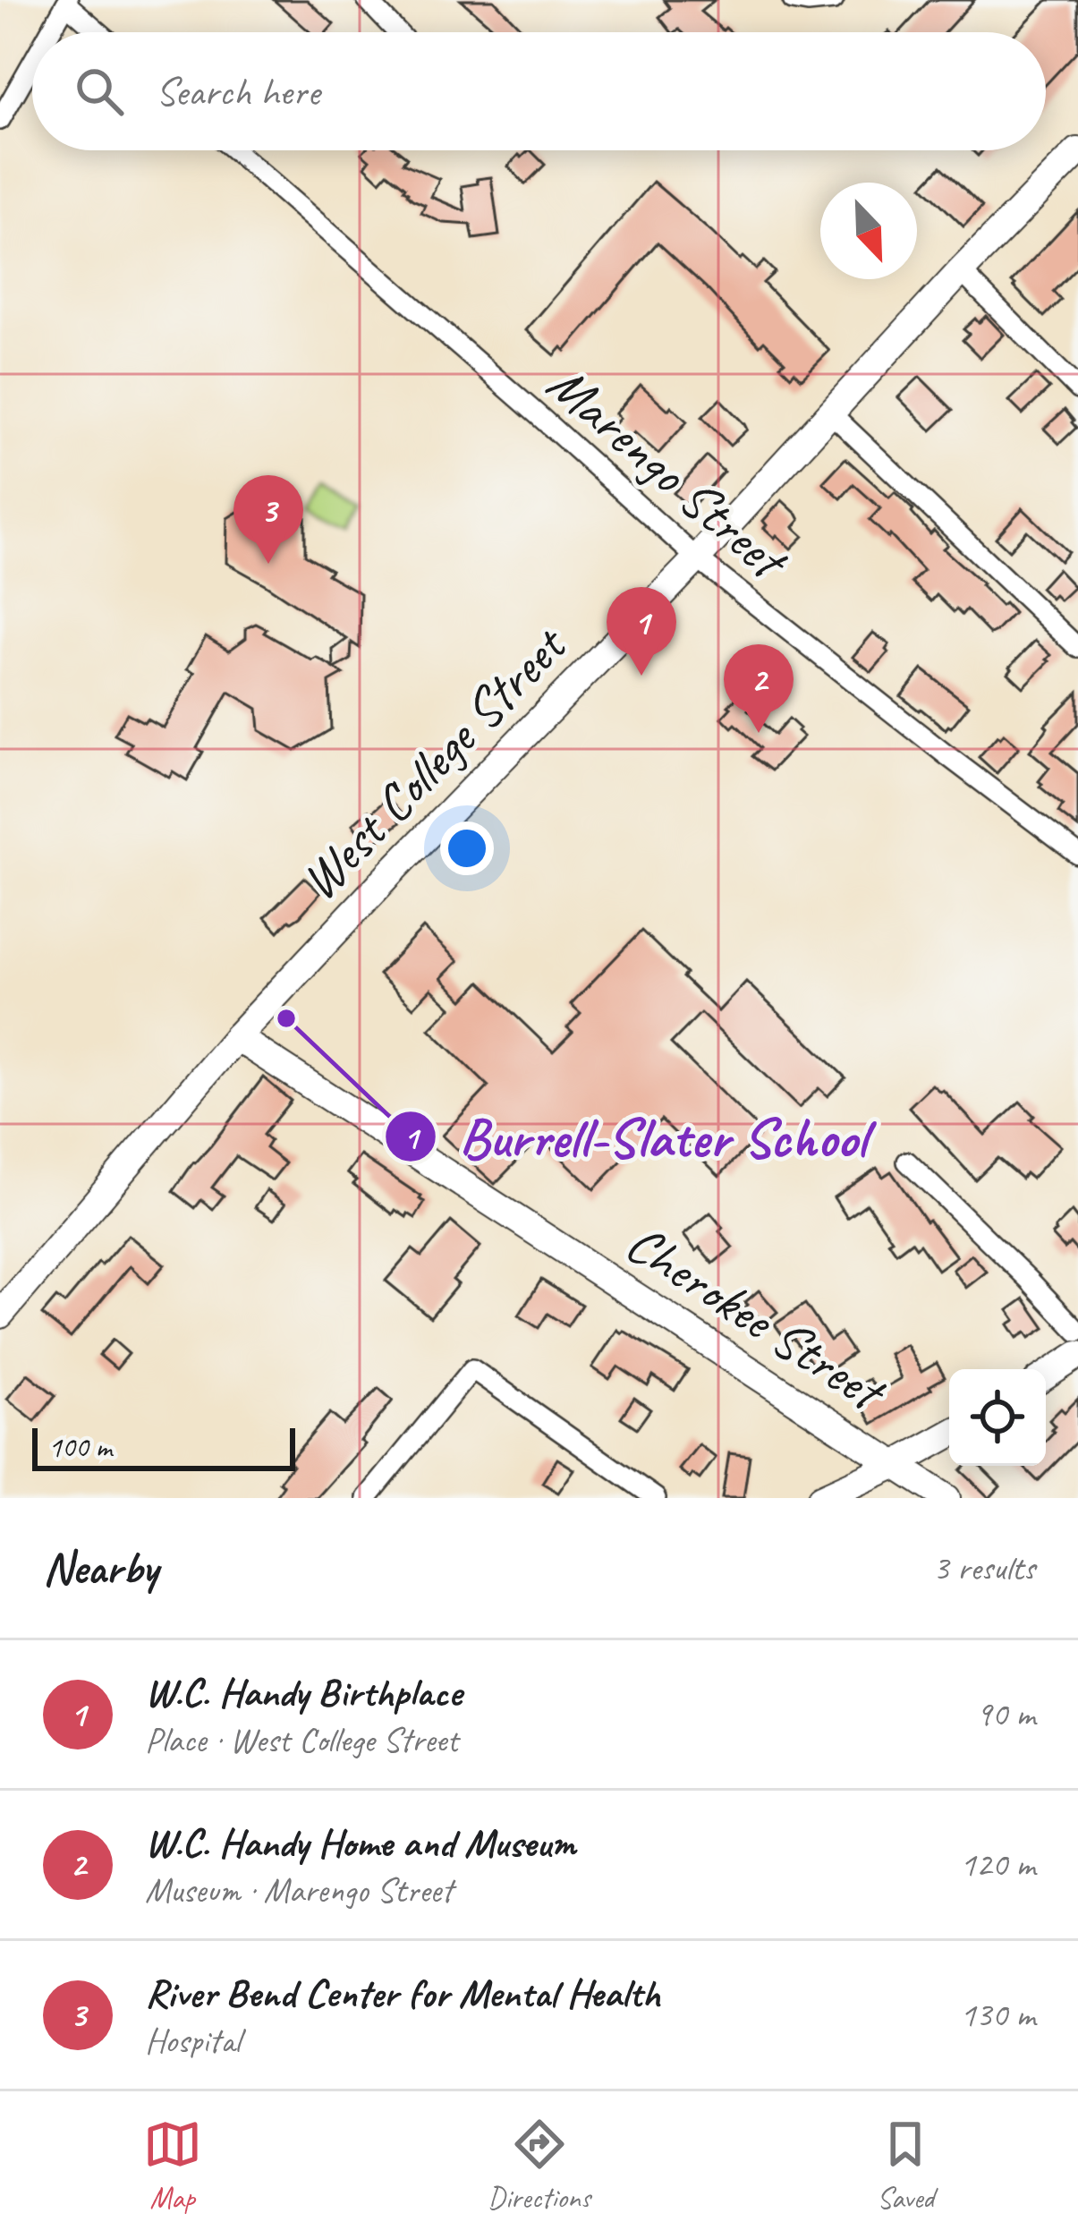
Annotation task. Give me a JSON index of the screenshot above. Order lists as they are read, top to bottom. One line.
{"streets":{"street":["Marengo Street","West College Street","Cherokee Street"]},"crossings":[["Marengo Street","West College Street"],["West College Street","Cherokee Street"]],"places":["Burrell-Slater School"],"scale_bar":"100 m","north":"bottom right","page":{"search":"Search here","pins":["3","1","2"],"scale":"100 m","heading":["Nearby","3 results"],"list":[{"mark":"1","name":"W.C. Handy Birthplace","note":"Place · West College Street","value":"90 m"},{"mark":"2","name":"W.C. Handy Home and Museum","note":"Museum · Marengo Street","value":"120 m"},{"mark":"3","name":"River Bend Center for Mental Health","note":"Hospital","value":"130 m"}],"nav":["Map","Directions","Saved"]}}
